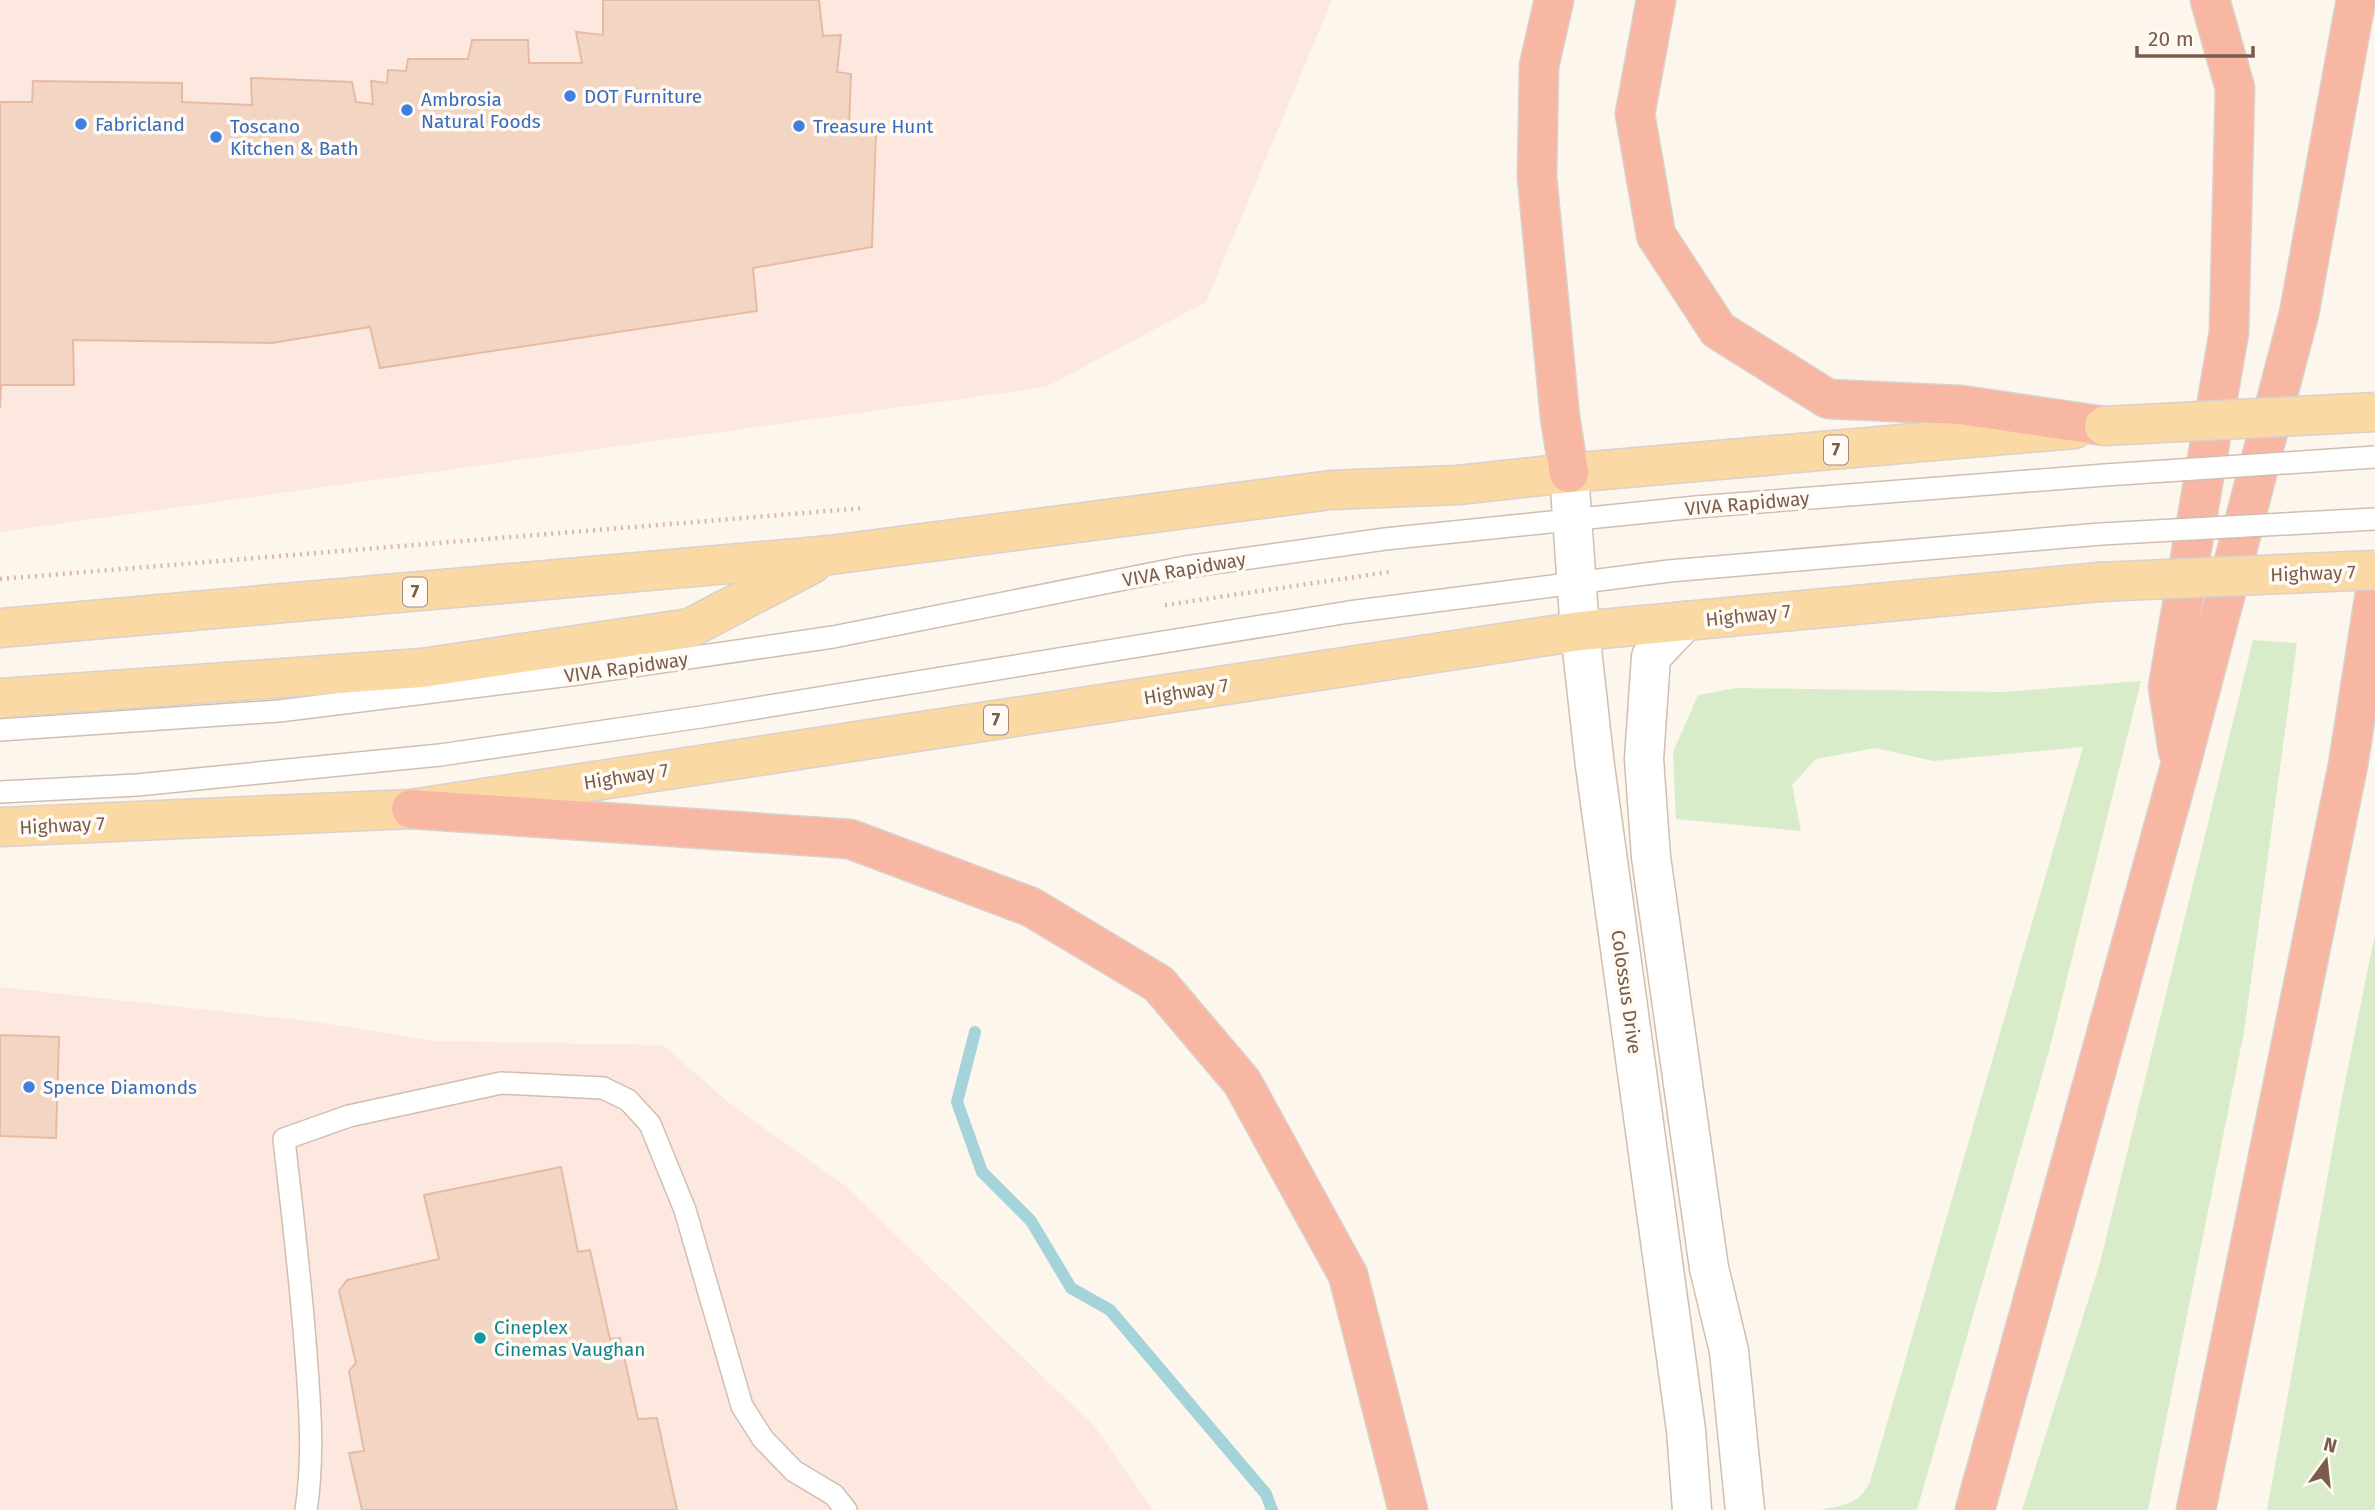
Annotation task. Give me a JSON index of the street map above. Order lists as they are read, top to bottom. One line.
{"streets":{"main road":["7","Highway 7"],"street":["Colossus Drive"],"lane":["VIVA Rapidway"]},"crossings":[["7","Colossus Drive"],["VIVA Rapidway","Colossus Drive"],["Highway 7","Colossus Drive"]],"places":["DOT Furniture","Ambrosia Natural Foods","Fabricland","Treasure Hunt","Toscano Kitchen & Bath","Spence Diamonds","Cineplex Cinemas Vaughan"],"scale_bar":"20 m","north":"top"}
